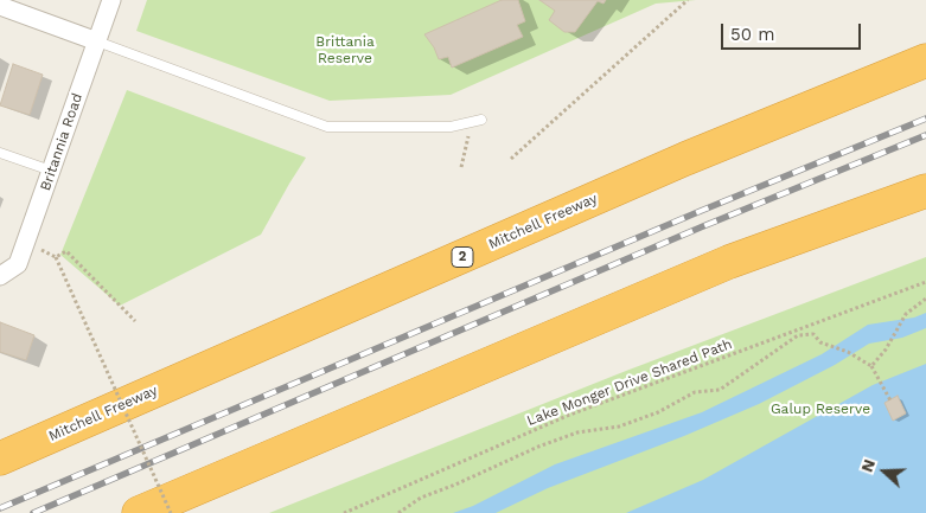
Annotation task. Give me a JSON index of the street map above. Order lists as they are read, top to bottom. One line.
{"streets":{"highway":["Mitchell Freeway","2"],"street":["Britannia Road"],"path":["Lake Monger Drive Shared Path"]},"parks":["Brittania Reserve","Galup Reserve"],"scale_bar":"50 m","north":"left"}
